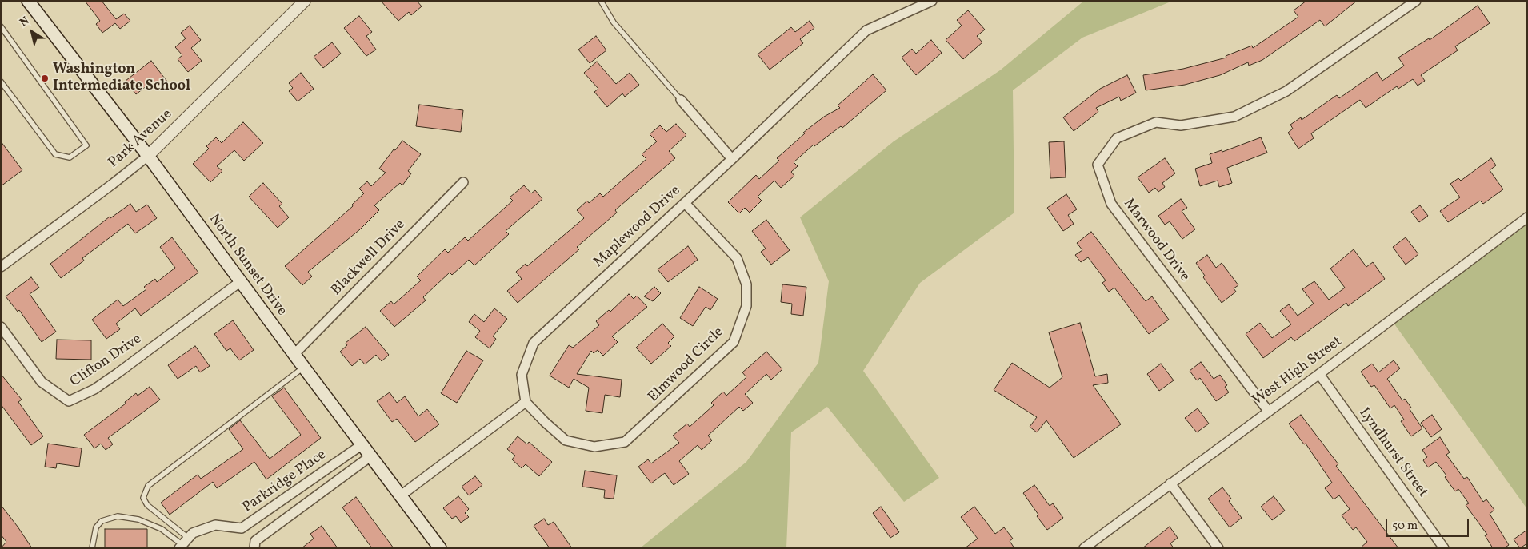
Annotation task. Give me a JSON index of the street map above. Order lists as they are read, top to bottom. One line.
{"streets":{"main road":["North Sunset Drive"],"street":["Park Avenue","Maplewood Drive","Marwood Drive","Blackwell Drive","Clifton Drive","Elmwood Circle","West High Street","Lyndhurst Street","Parkridge Place"]},"crossings":[["Park Avenue","North Sunset Drive"],["Maplewood Drive","Elmwood Circle"],["Marwood Drive","West High Street"],["Blackwell Drive","North Sunset Drive"],["North Sunset Drive","Clifton Drive"],["North Sunset Drive","Parkridge Place"],["West High Street","Lyndhurst Street"]],"places":["Washington Intermediate School"],"scale_bar":"50 m","north":"top left"}
